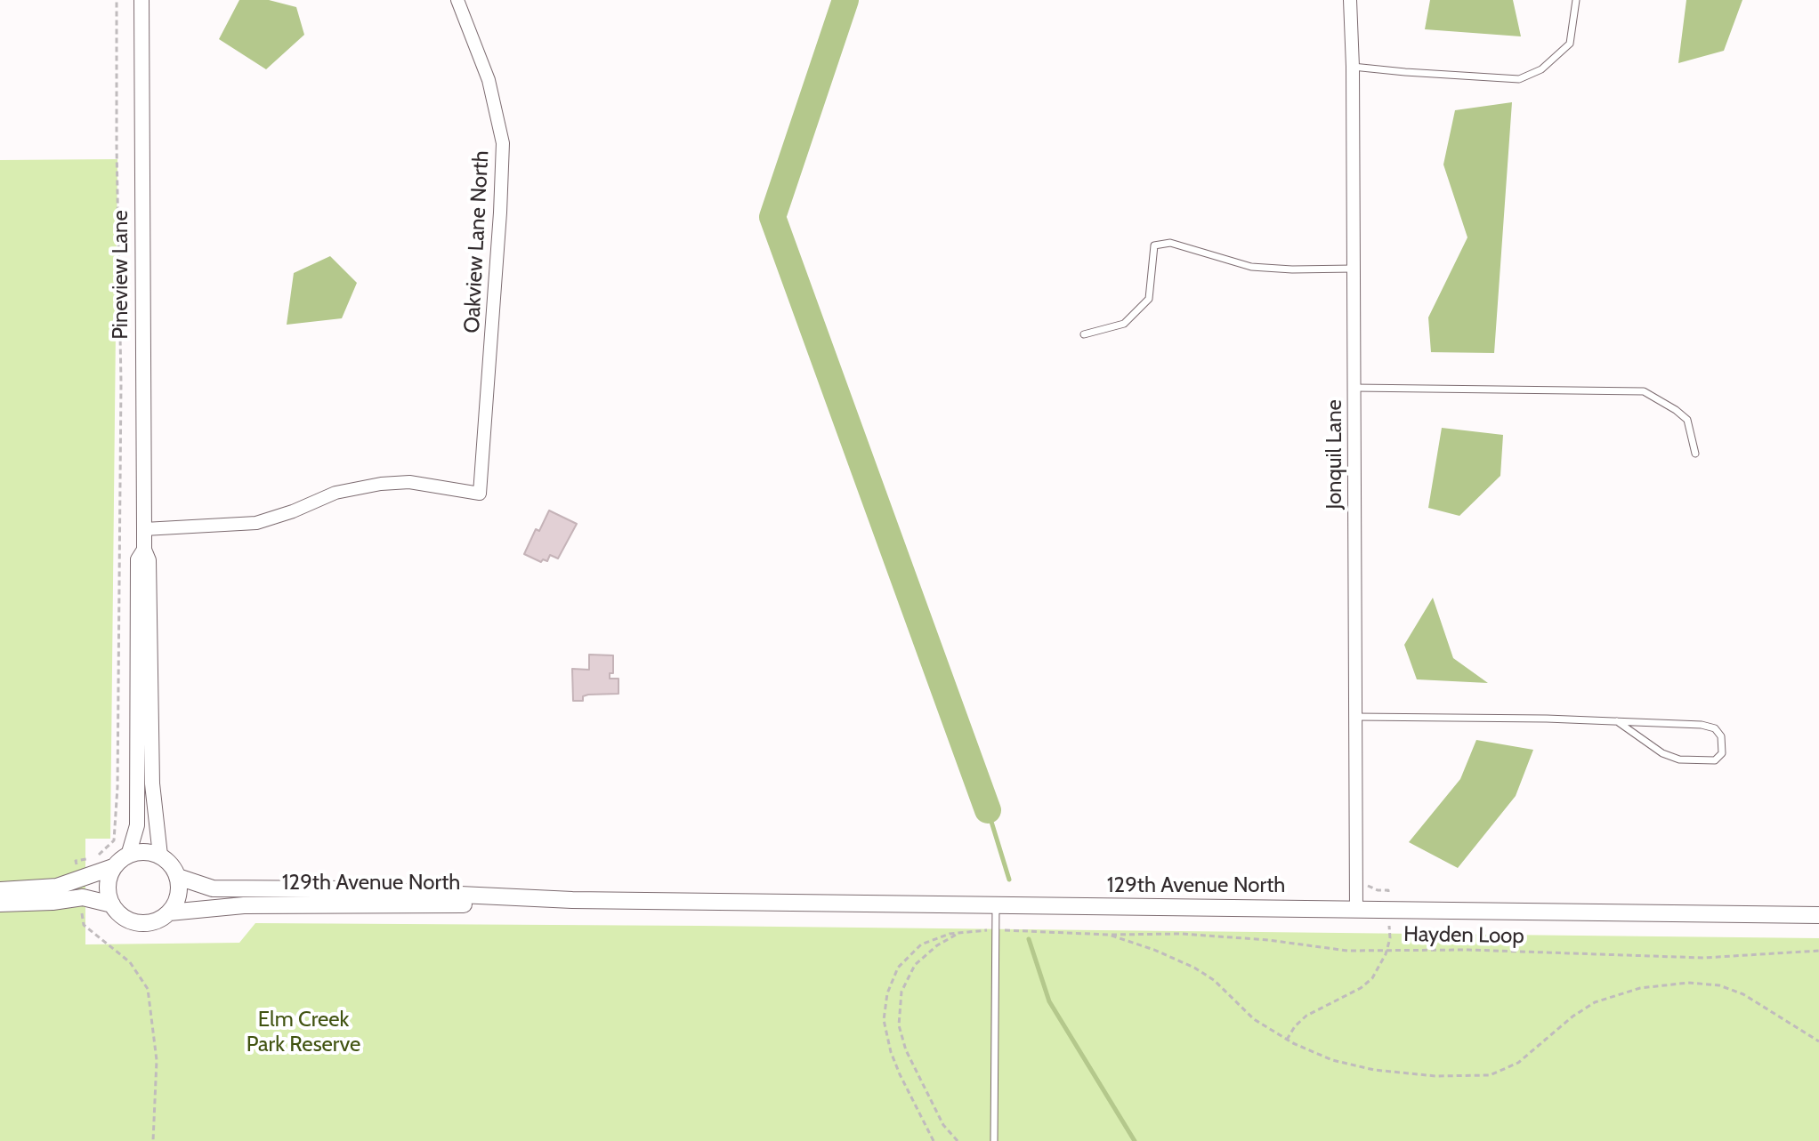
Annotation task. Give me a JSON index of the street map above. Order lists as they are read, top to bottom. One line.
{"streets":{"main road":["129th Avenue North"],"street":["Oakview Lane North","Pineview Lane","Jonquil Lane"],"path":["Hayden Loop"]},"crossings":[["Oakview Lane North","Pineview Lane"],["Pineview Lane","129th Avenue North"],["Jonquil Lane","129th Avenue North"]],"parks":["Elm Creek Park Reserve"]}
